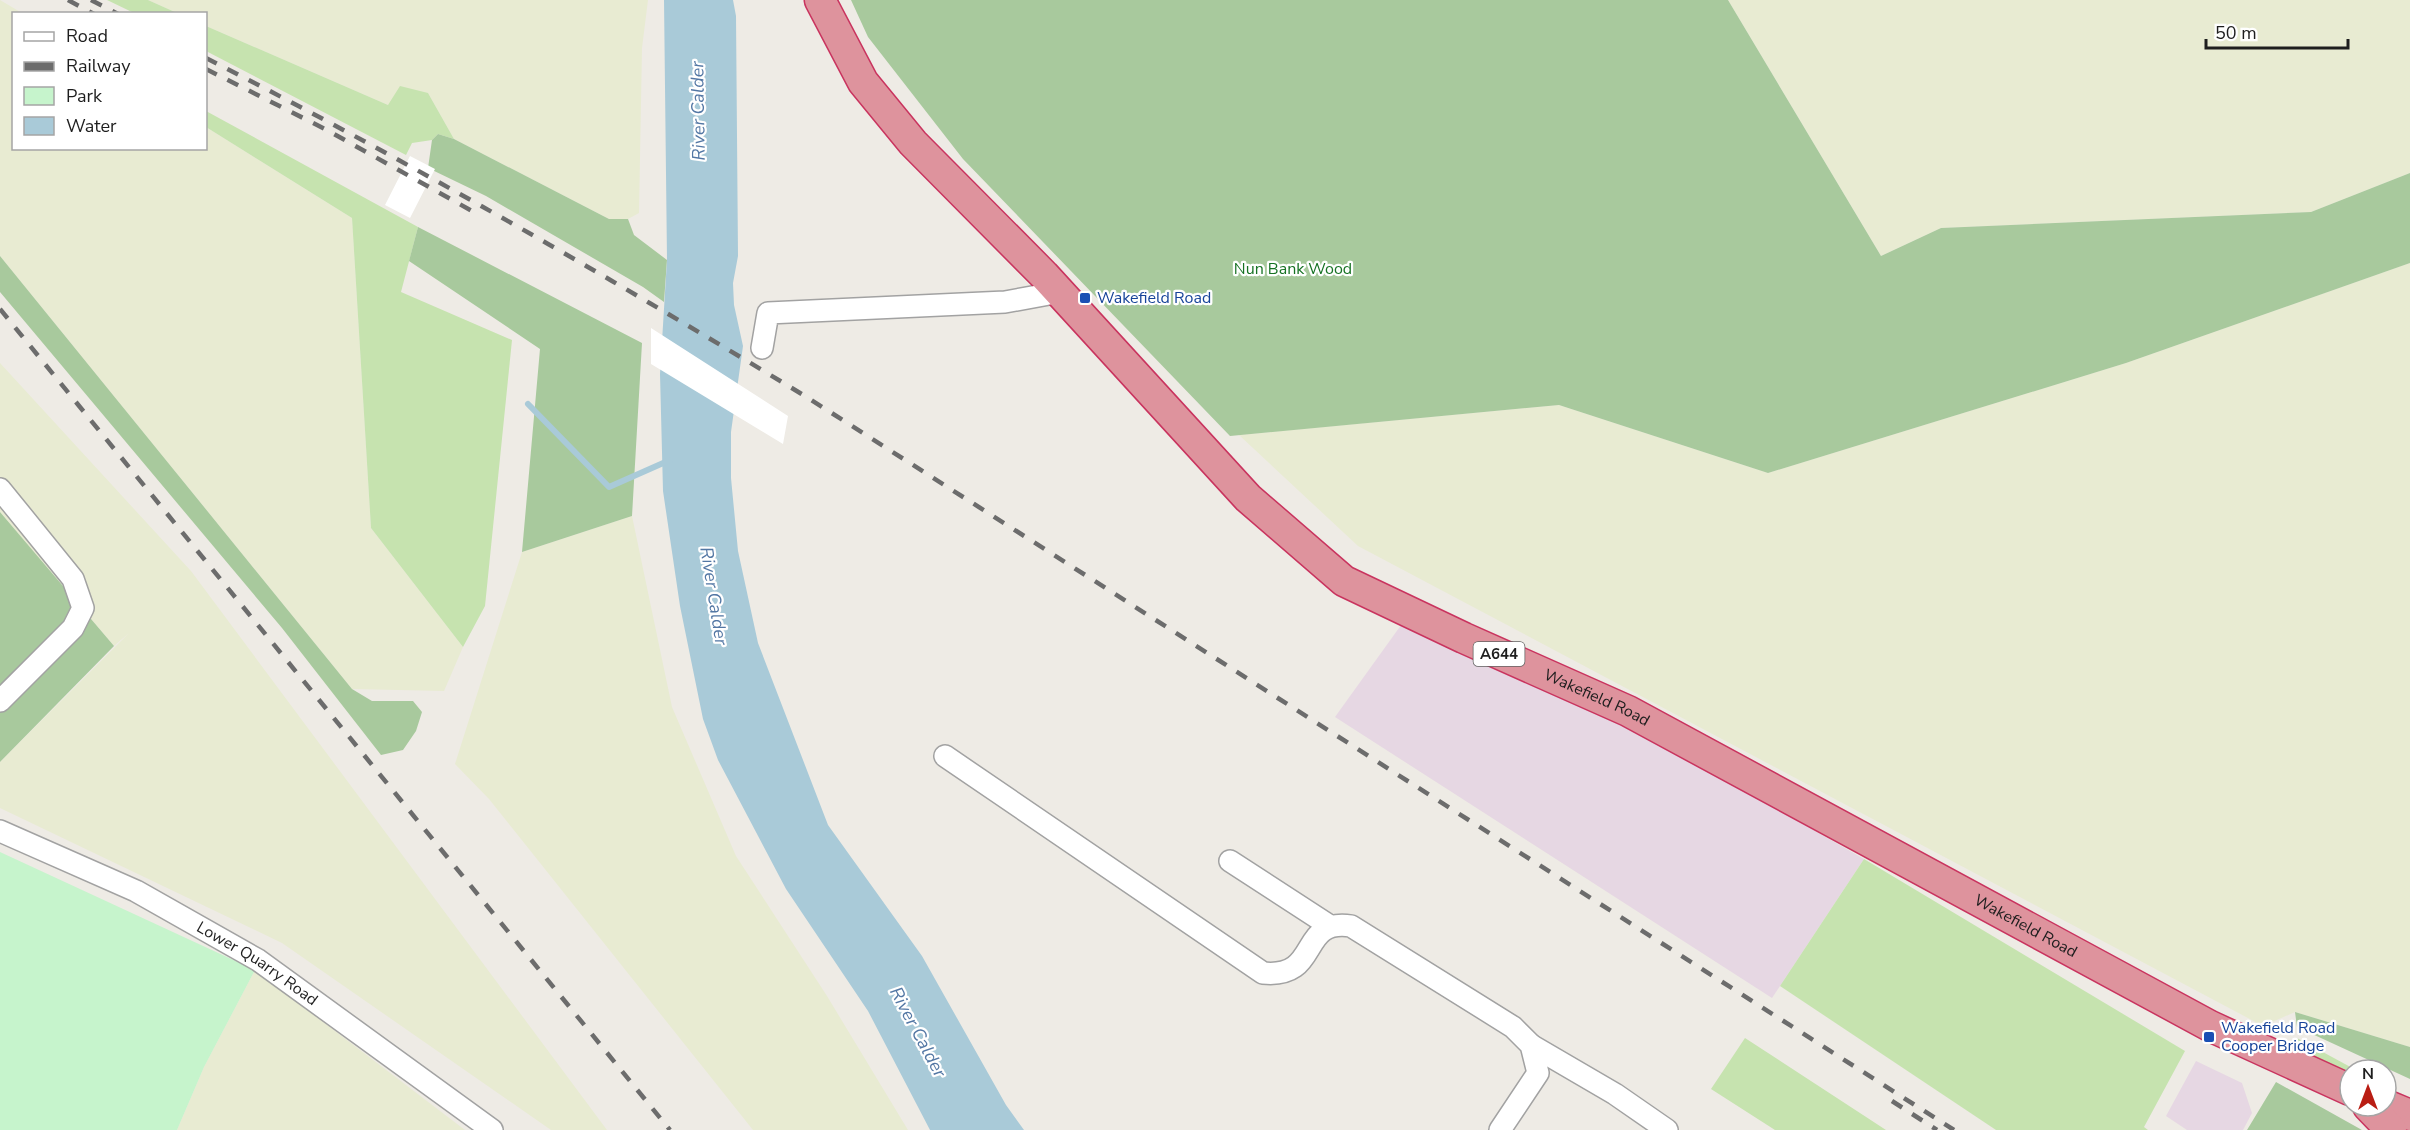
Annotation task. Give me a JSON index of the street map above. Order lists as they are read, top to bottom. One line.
{"streets":{"highway":["A644","Wakefield Road"],"street":["Lower Quarry Road"]},"water":["River Calder"],"parks":["Nun Bank Wood"],"places":{"transit":["Wakefield Road","Wakefield Road Cooper Bridge"]},"legend":["Road","Railway","Park","Water"],"scale_bar":"50 m","north":"top"}
